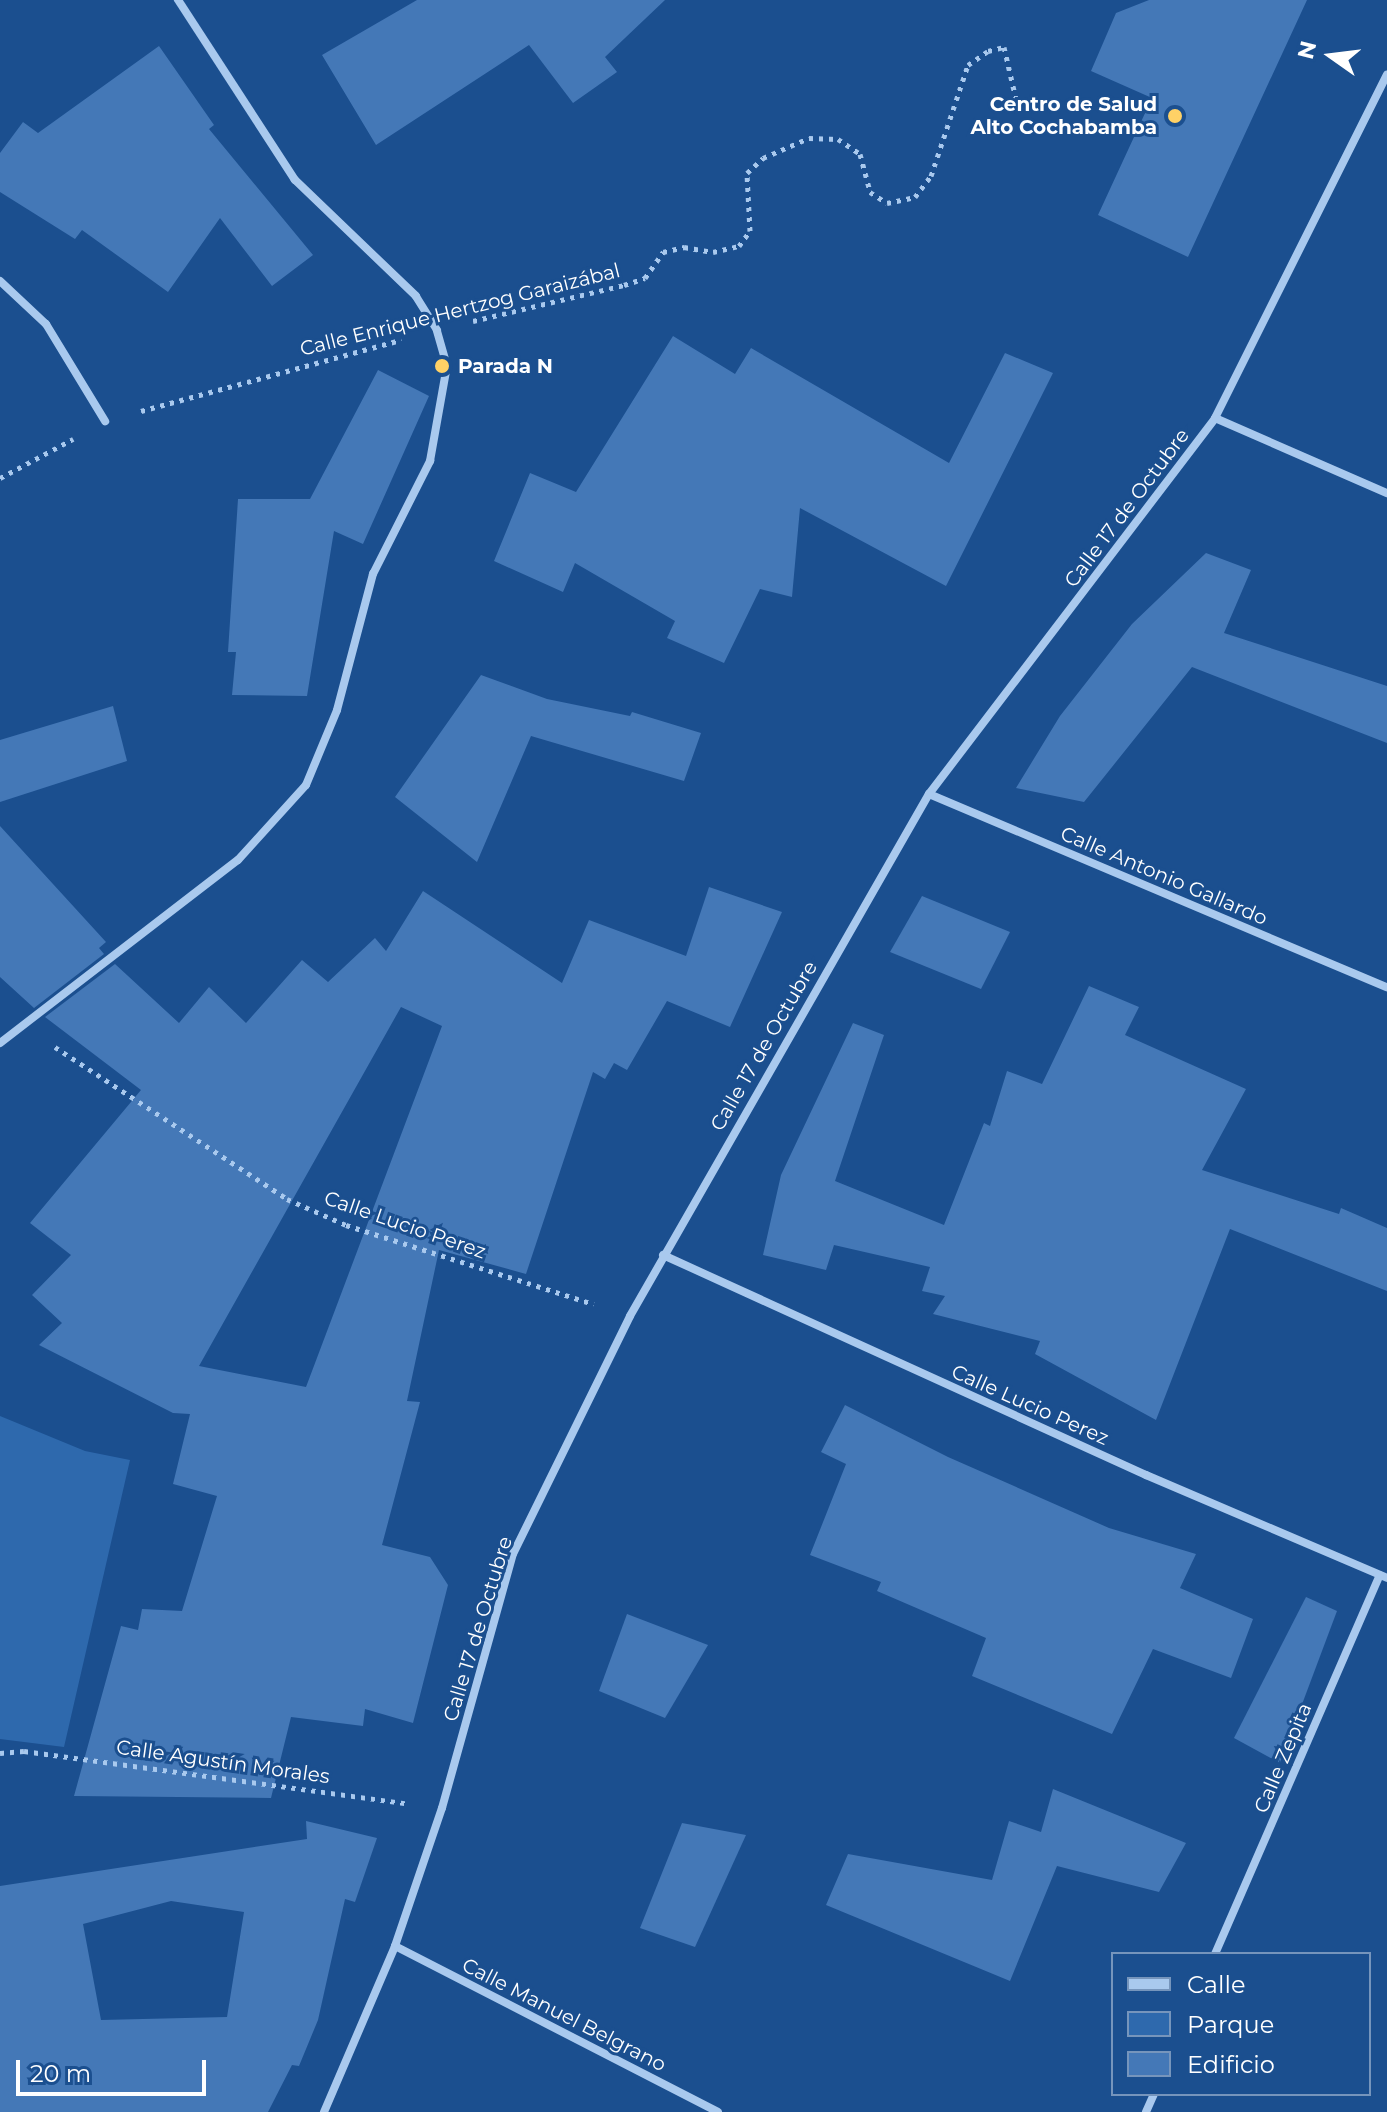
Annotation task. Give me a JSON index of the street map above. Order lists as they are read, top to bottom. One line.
{"streets":{"street":["Calle 17 de Octubre","Calle Antonio Gallardo","Calle Lucio Perez","Calle Zepita","Calle Manuel Belgrano"],"path":["Calle Enrique Hertzog Garaizábal","Calle Agustín Morales"]},"crossings":[["Calle 17 de Octubre","Calle Antonio Gallardo"],["Calle 17 de Octubre","Calle Lucio Perez"],["Calle 17 de Octubre","Calle Agustín Morales"],["Calle 17 de Octubre","Calle Manuel Belgrano"],["Calle Lucio Perez","Calle Zepita"]],"places":["Centro de Salud Alto Cochabamba","Parada N"],"legend":["Calle","Parque","Edificio"],"scale_bar":"20 m","north":"left"}
